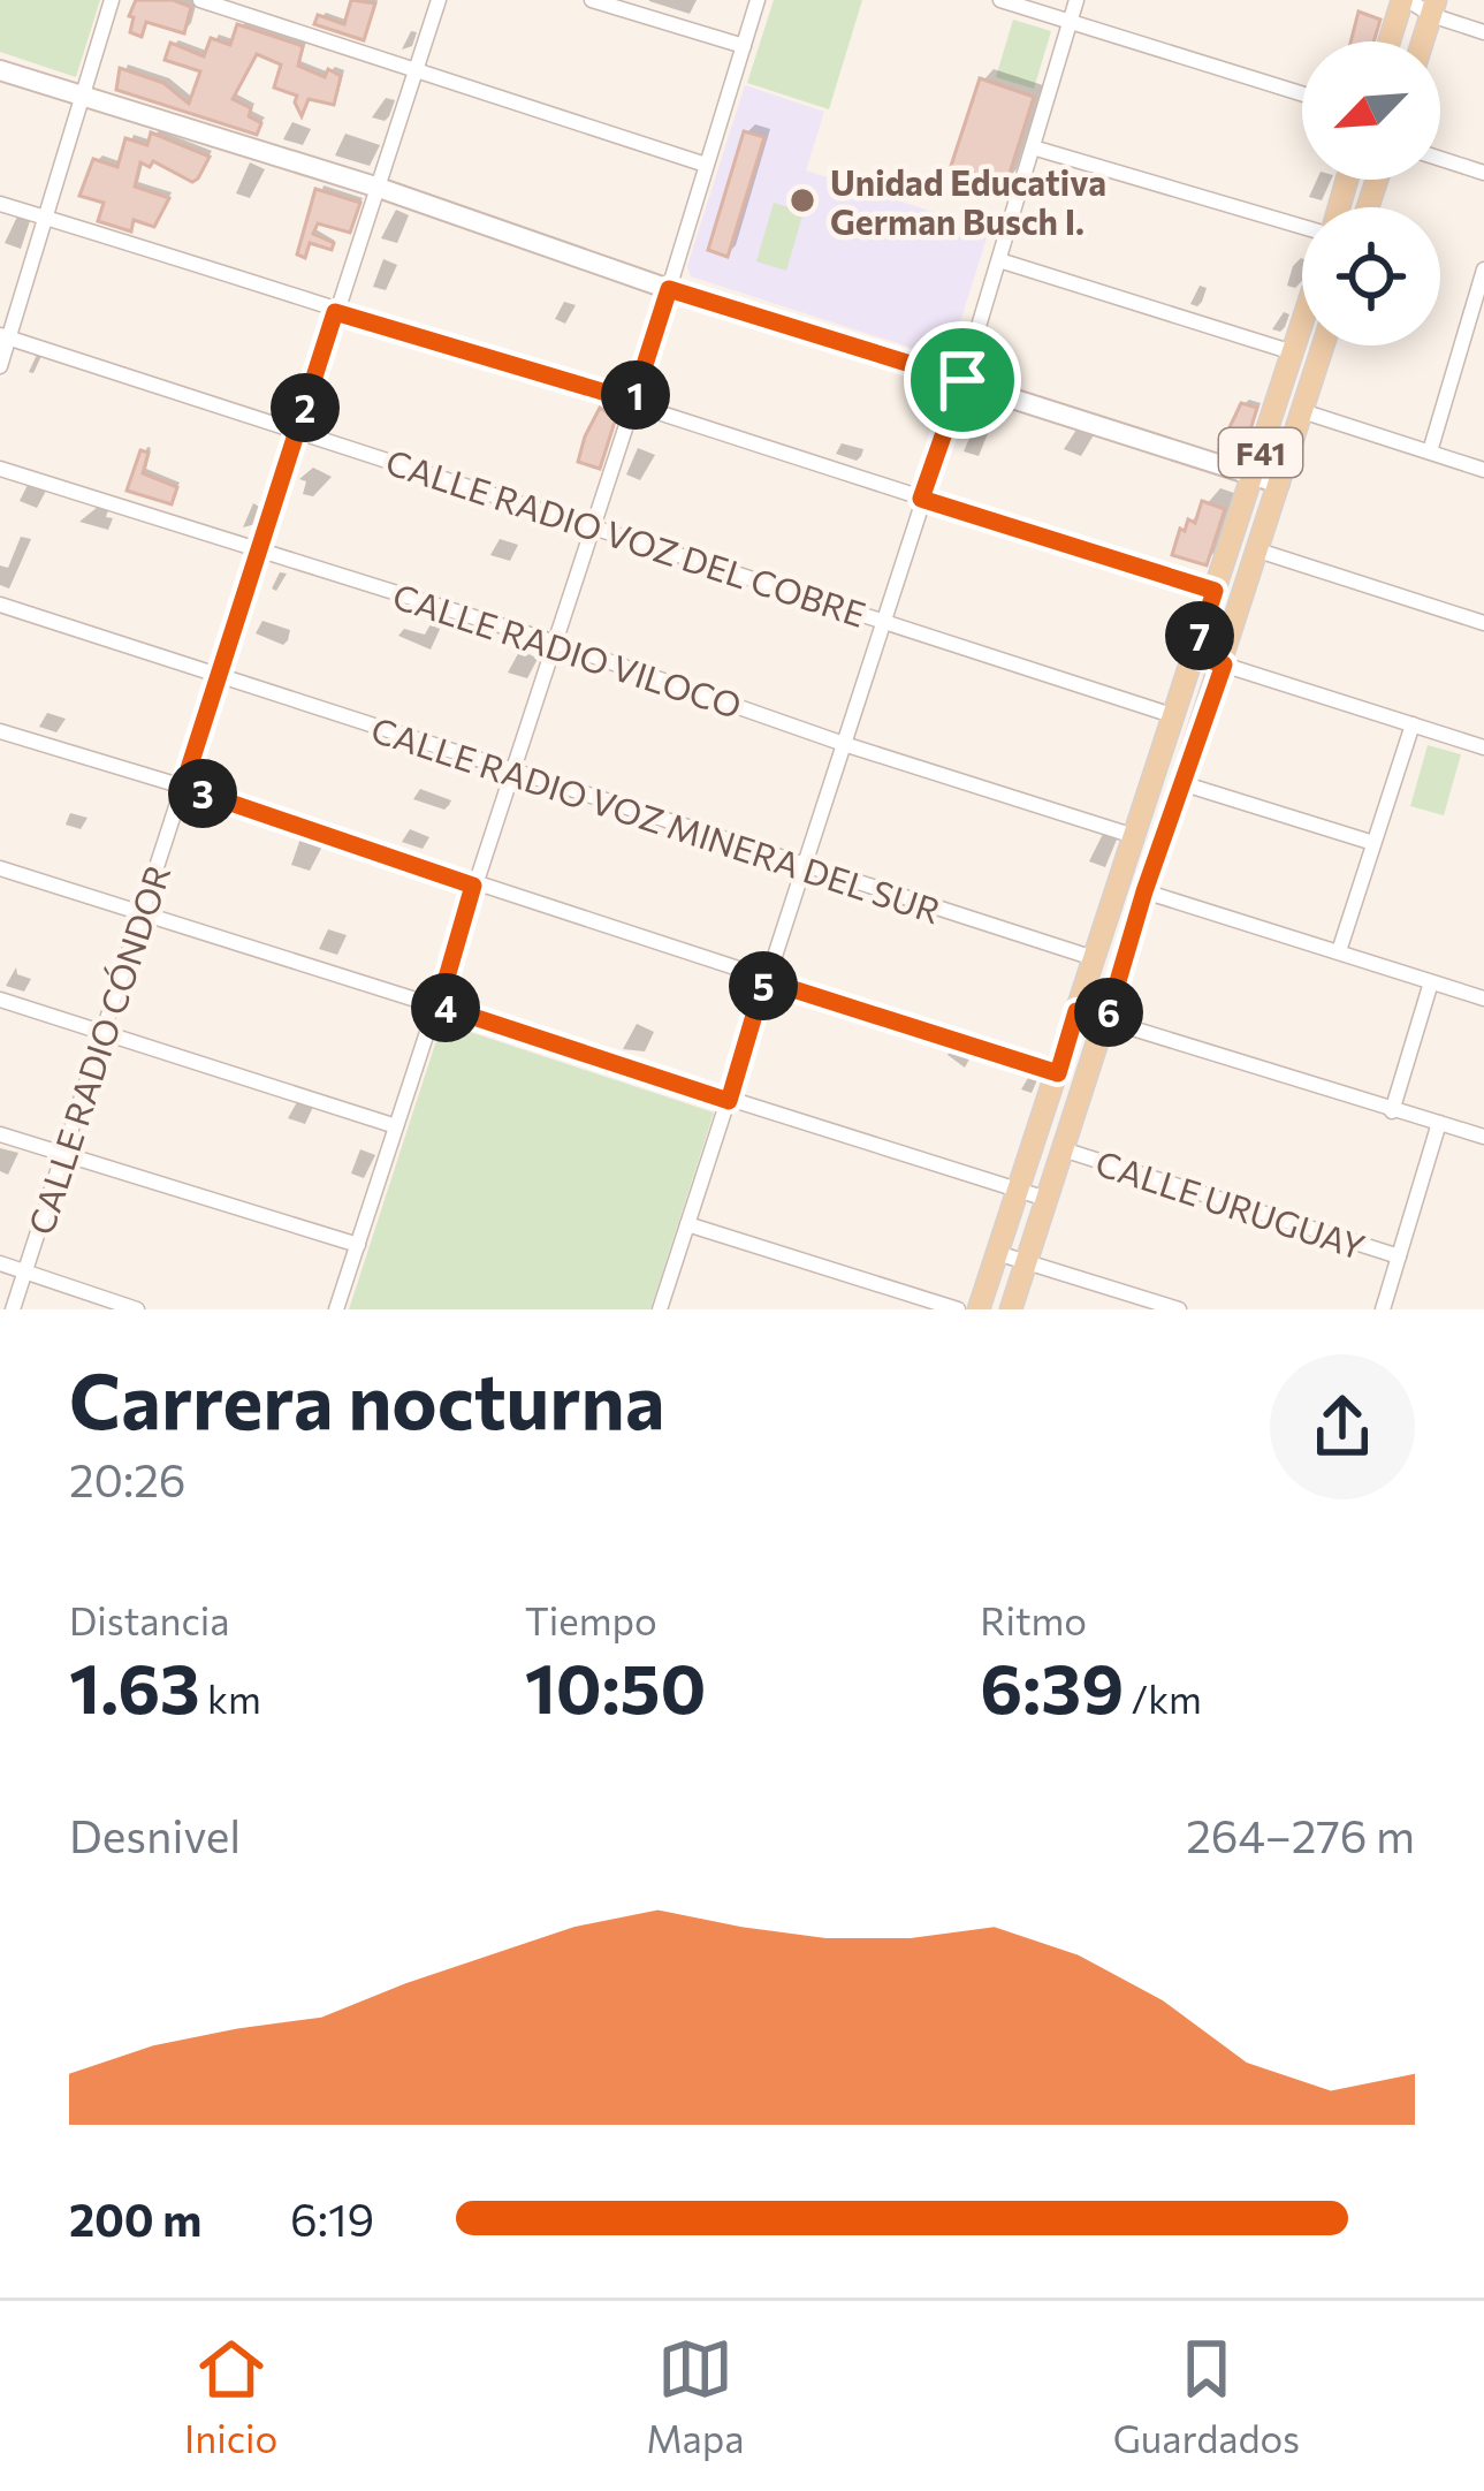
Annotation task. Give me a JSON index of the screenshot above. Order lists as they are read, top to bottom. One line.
{"streets":{"main road":["F41"],"street":["CALLE RADIO VOZ DEL COBRE","CALLE RADIO VILOCO","CALLE RADIO VOZ MINERA DEL SUR","CALLE RADIO CÓNDOR","CALLE URUGUAY"]},"crossings":[["F41","CALLE RADIO VOZ DEL COBRE"],["F41","CALLE RADIO VILOCO"],["F41","CALLE RADIO VOZ MINERA DEL SUR"],["F41","CALLE URUGUAY"],["CALLE RADIO VOZ DEL COBRE","CALLE RADIO CÓNDOR"],["CALLE RADIO VILOCO","CALLE RADIO CÓNDOR"],["CALLE RADIO VOZ MINERA DEL SUR","CALLE RADIO CÓNDOR"]],"places":["Unidad Educativa German Busch I."],"north":"bottom left","page":{"pins":["1","2","7","3","5","4","6"],"heading":["Carrera nocturna","20:26"],"stats":[["Distancia","1.63 km"],["Tiempo","10:50"],["Ritmo","6:39 /km"]],"chart":["Desnivel","264–276 m"],"list":[{"name":"200 m","note":"6:19"}],"tabs":["Inicio","Mapa","Guardados"]}}
